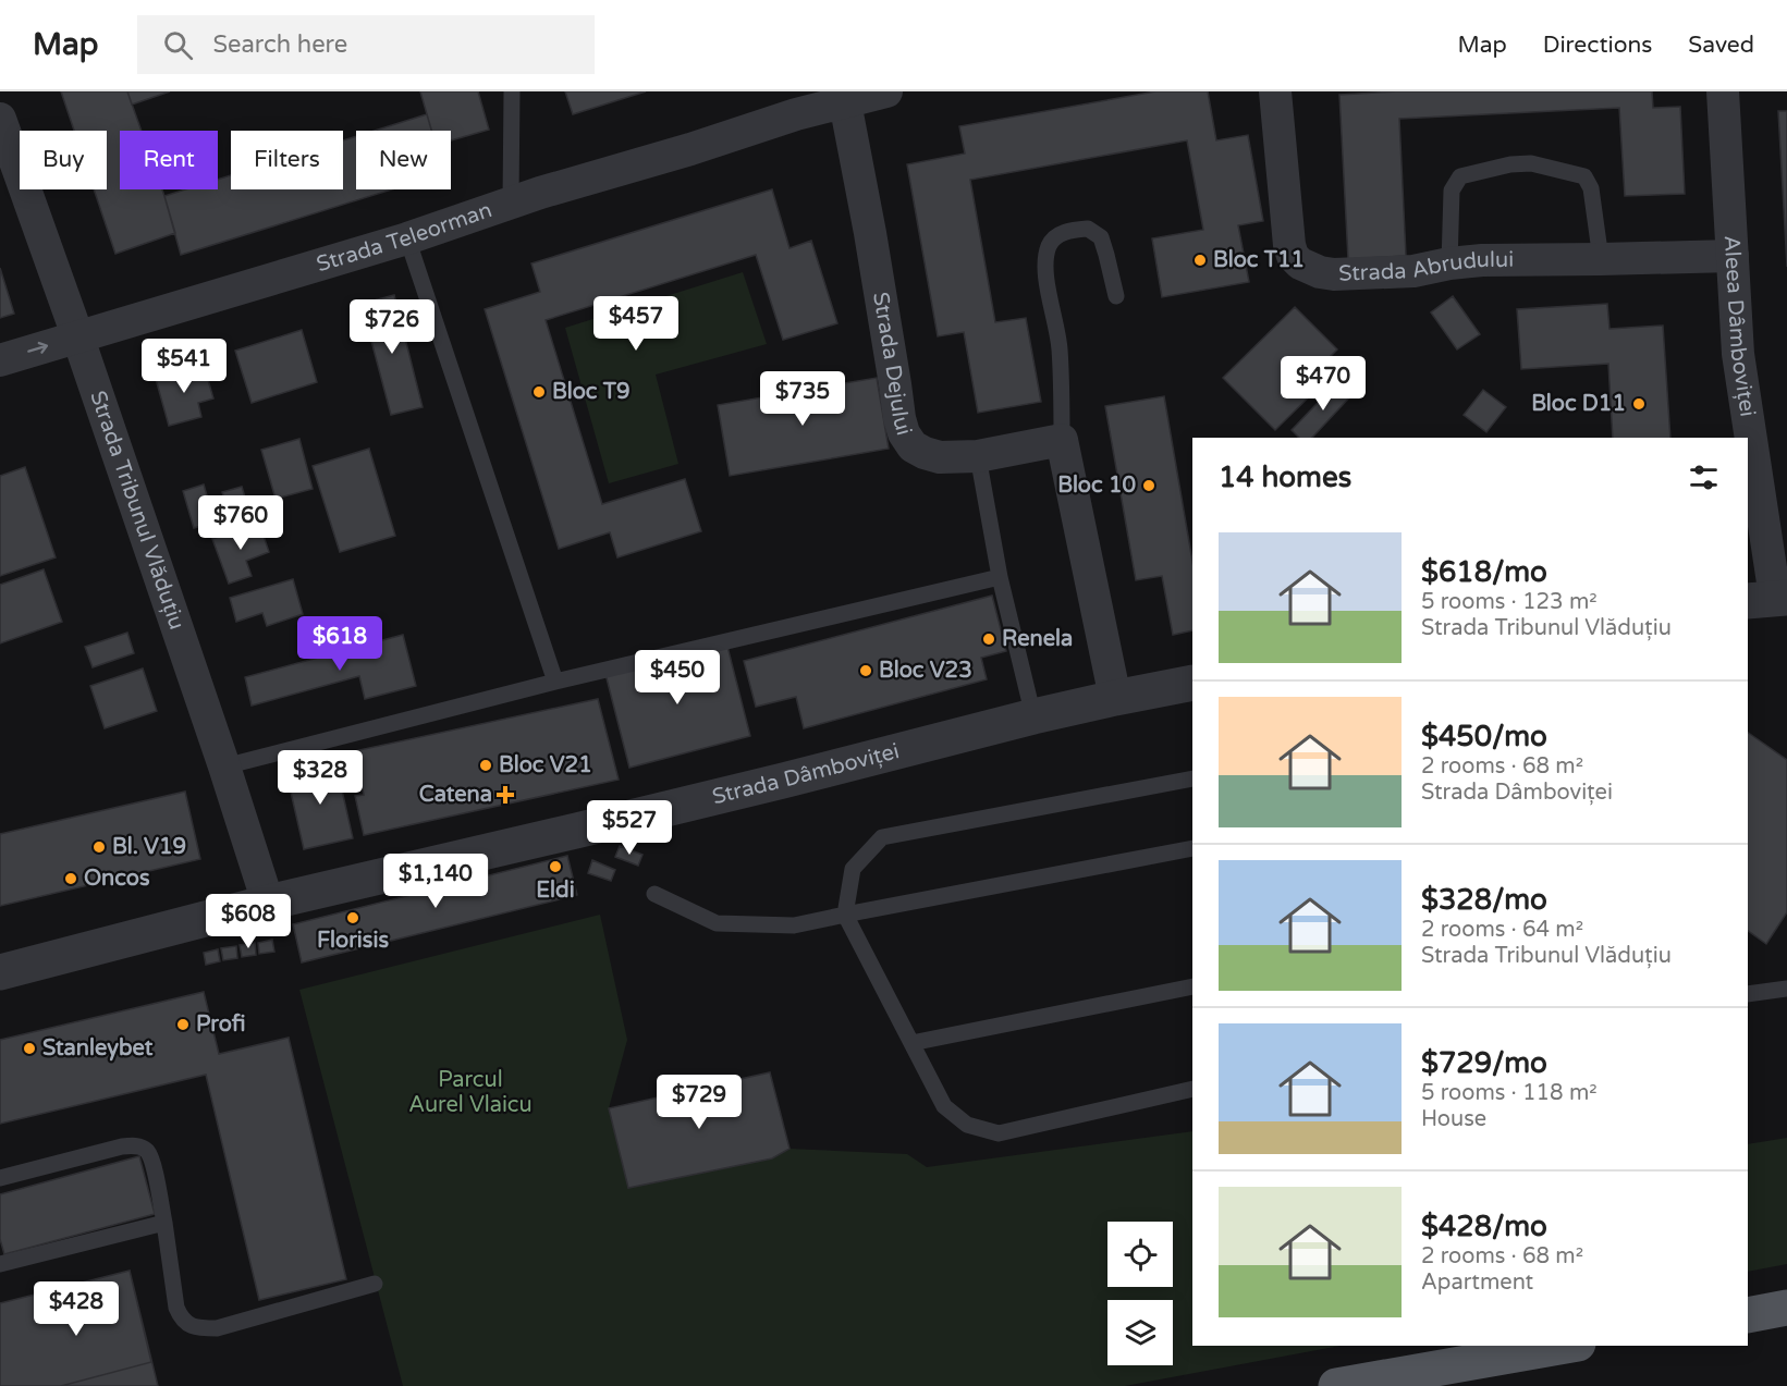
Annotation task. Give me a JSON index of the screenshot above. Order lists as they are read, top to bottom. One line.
{"streets":{"street":["Strada Teleorman","Strada Abrudului","Aleea Dâmboviței","Strada Dejului","Strada Tribunul Vlăduțiu","Strada Dâmboviței"]},"crossings":[["Strada Teleorman","Strada Dejului"],["Strada Teleorman","Strada Tribunul Vlăduțiu"],["Strada Abrudului","Aleea Dâmboviței"],["Strada Tribunul Vlăduțiu","Strada Dâmboviței"]],"parks":["Parcul Aurel Vlaicu"],"places":{"other":["Bloc T11","Bloc T9","Bloc D11","Bloc 10","Renela","Bloc V23","Bloc V21","Bl. V19","Eldi","Oncos","Florisis","Profi","Stanleybet"],"health":["Catena"]},"page":{"header":"Map","search":"Search here","nav":["Map","Directions","Saved"],"chip":["Buy","Rent","Filters","New"],"price":["$457","$726","$541","$470","$735","$760","$618","$450","$328","$527","$1,140","$608","$729","$428"],"heading":"14 homes","list":[{"name":"$618/mo","note":"5 rooms · 123 m² · Strada Tribunul Vlăduțiu"},{"name":"$450/mo","note":"2 rooms · 68 m² · Strada Dâmboviței"},{"name":"$328/mo","note":"2 rooms · 64 m² · Strada Tribunul Vlăduțiu"},{"name":"$729/mo","note":"5 rooms · 118 m² · House"},{"name":"$428/mo","note":"2 rooms · 68 m² · Apartment"}]}}
